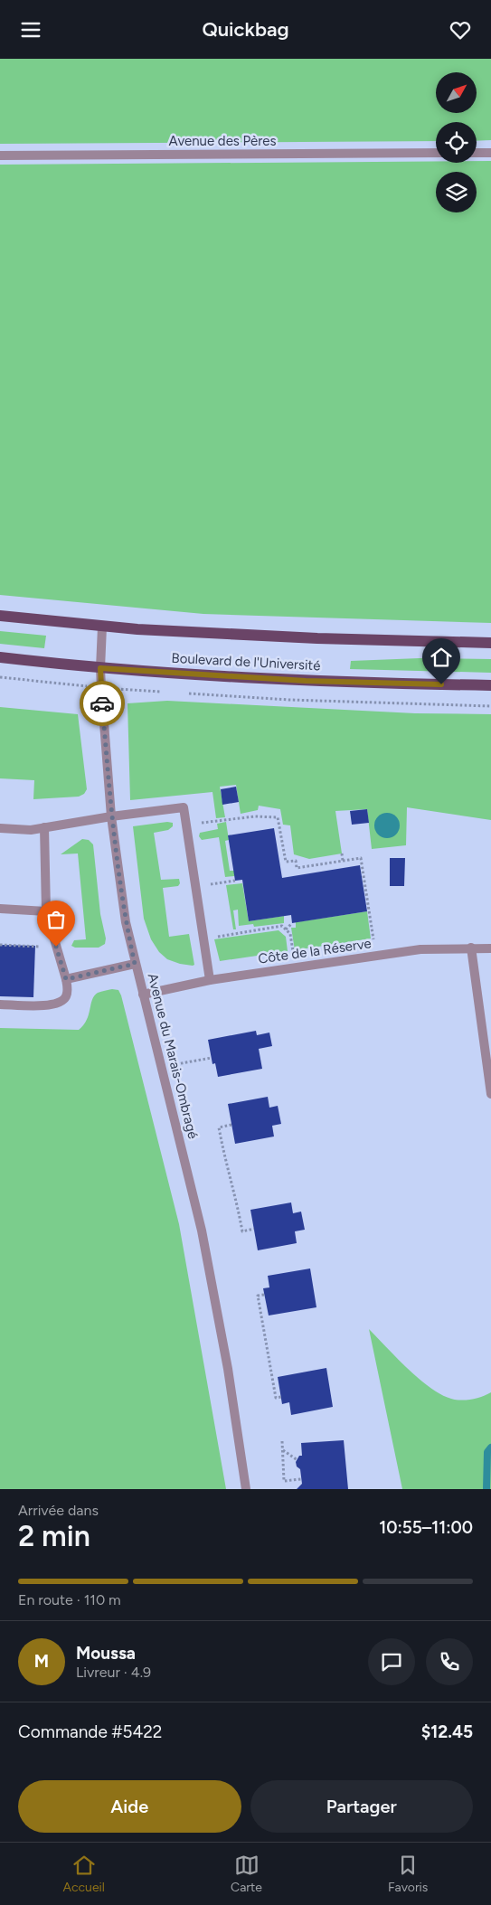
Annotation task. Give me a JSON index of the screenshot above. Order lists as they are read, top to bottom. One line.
{"streets":{"main road":["Boulevard de l'Université"],"street":["Avenue des Pères","Côte de la Réserve","Avenue du Marais-Ombragé"]},"crossings":[["Boulevard de l'Université","Avenue du Marais-Ombragé"],["Côte de la Réserve","Avenue du Marais-Ombragé"]],"north":"top right","page":{"header":"Quickbag","heading":["2 min","Arrivée dans","10:55–11:00"],"panel":["Moussa","Livreur · 4.9","Commande #5422","$12.45"],"bar":"En route · 110 m","round":"M","buttons":["Aide","Partager"],"tabs":["Accueil","Carte","Favoris"]}}
